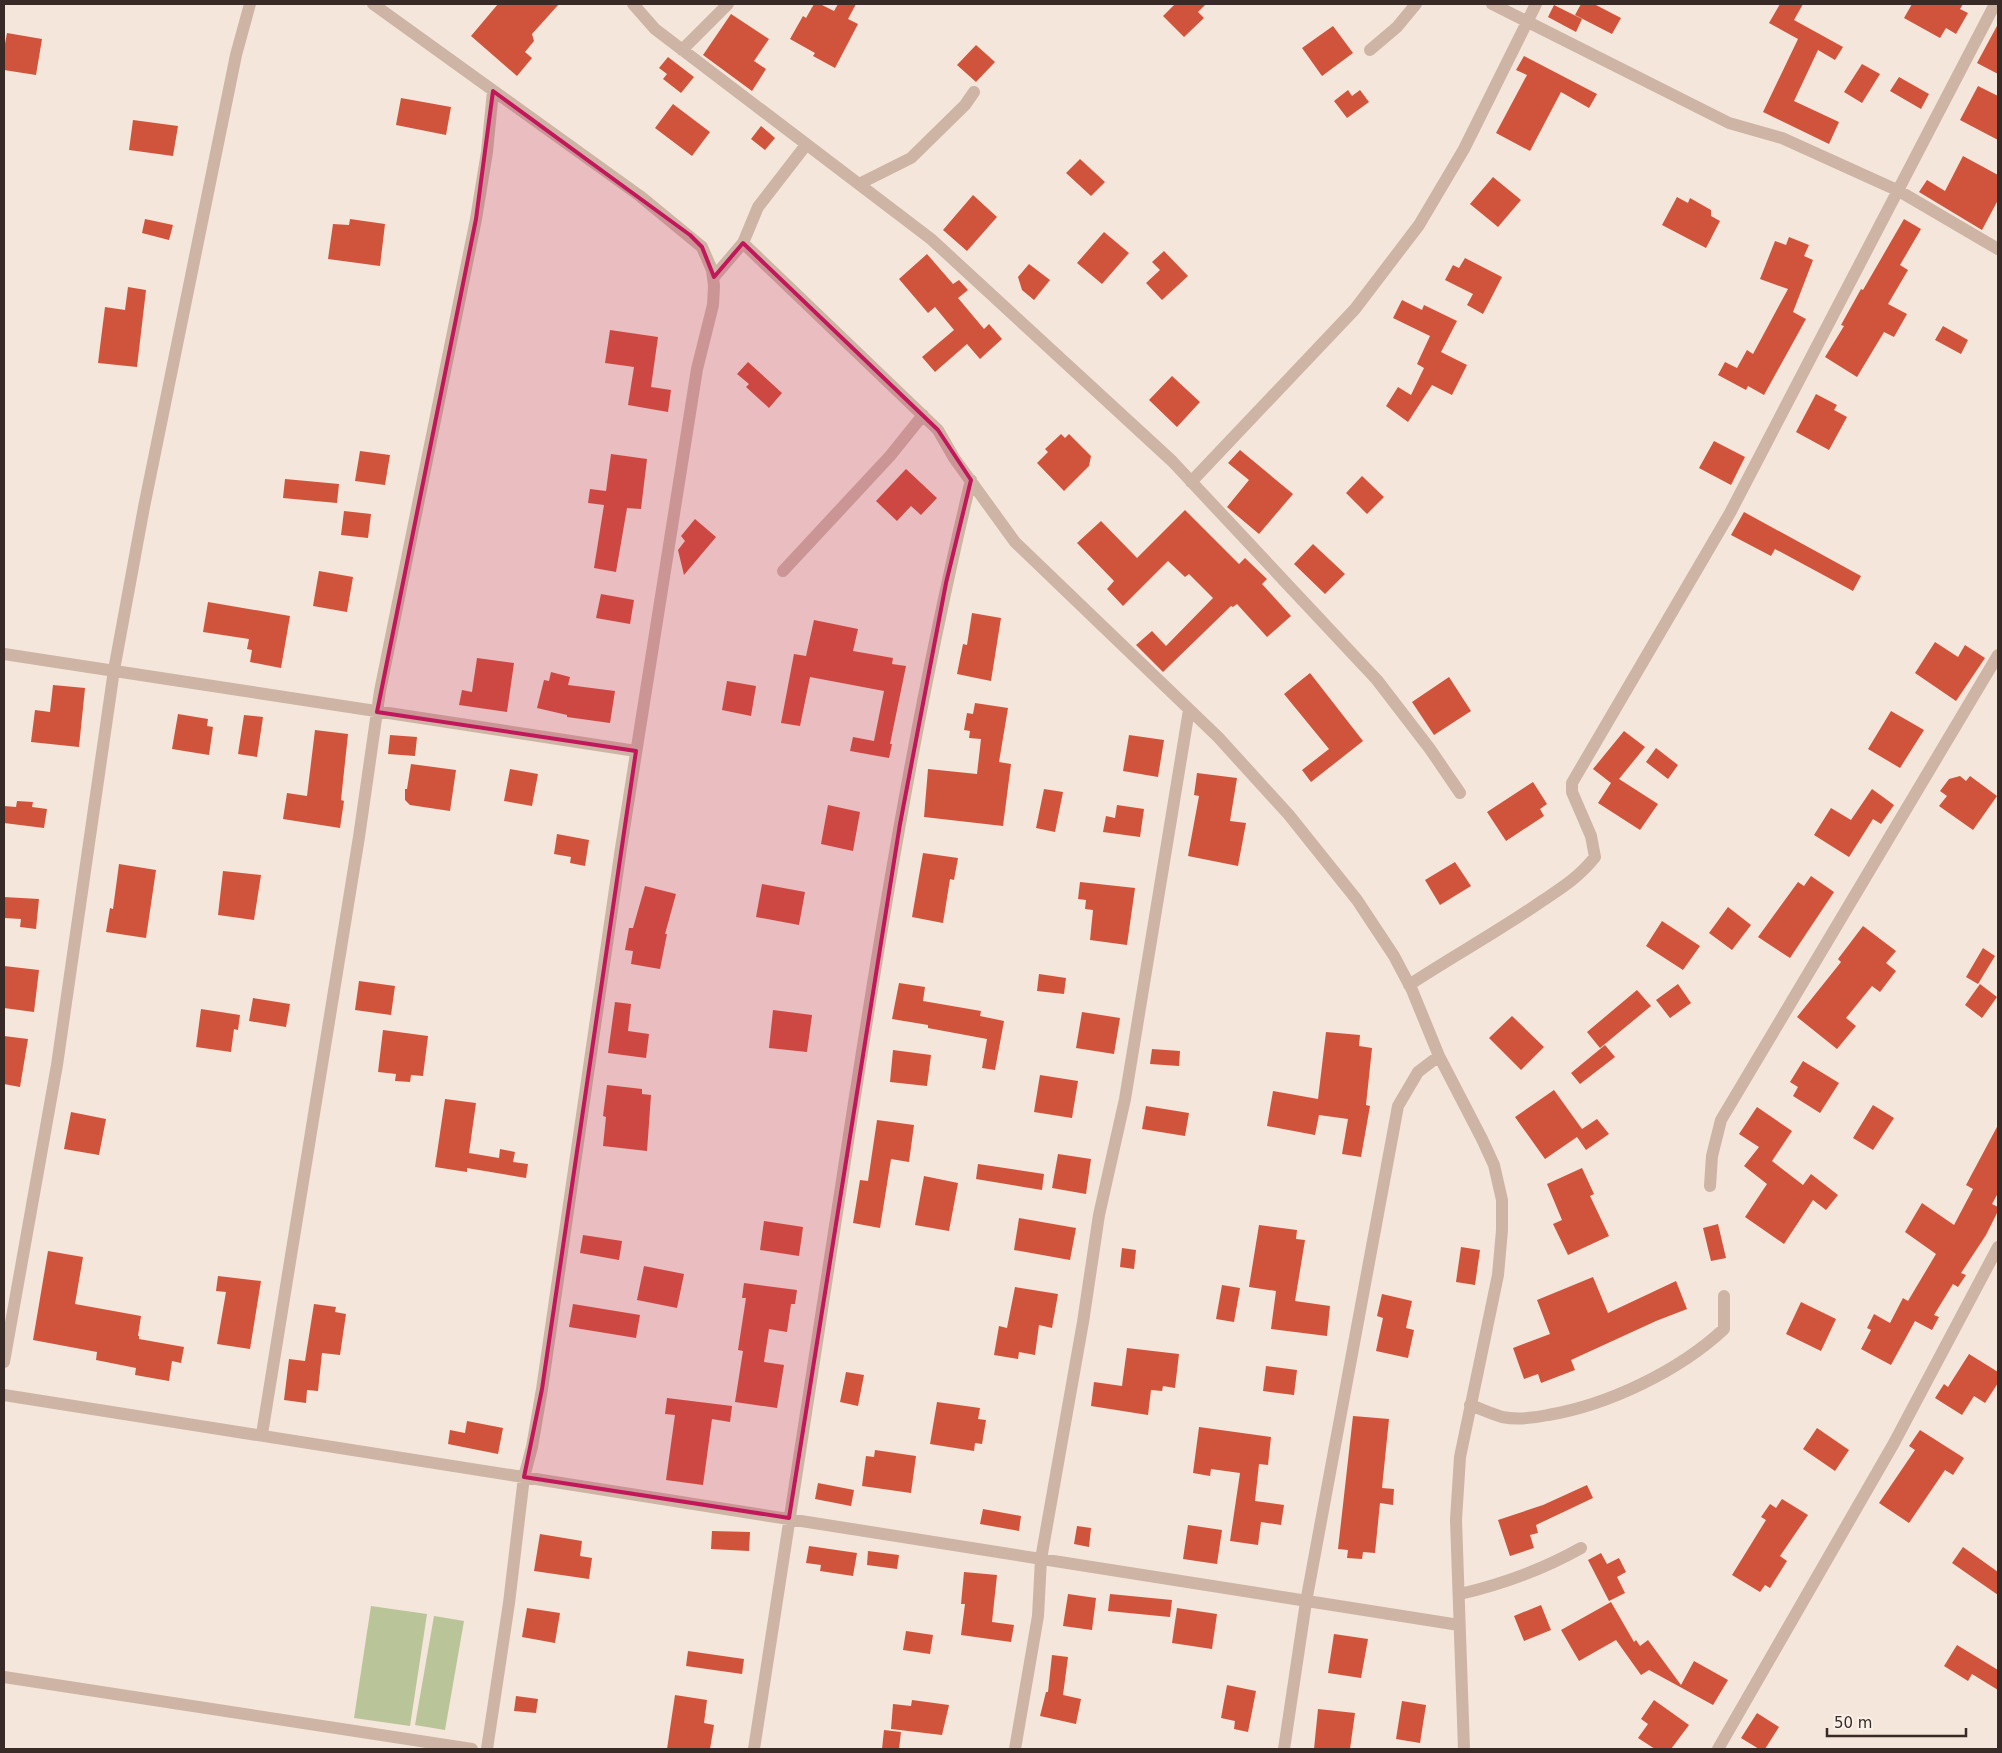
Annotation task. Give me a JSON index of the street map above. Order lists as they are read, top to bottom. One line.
{"scale_bar":"50 m"}
